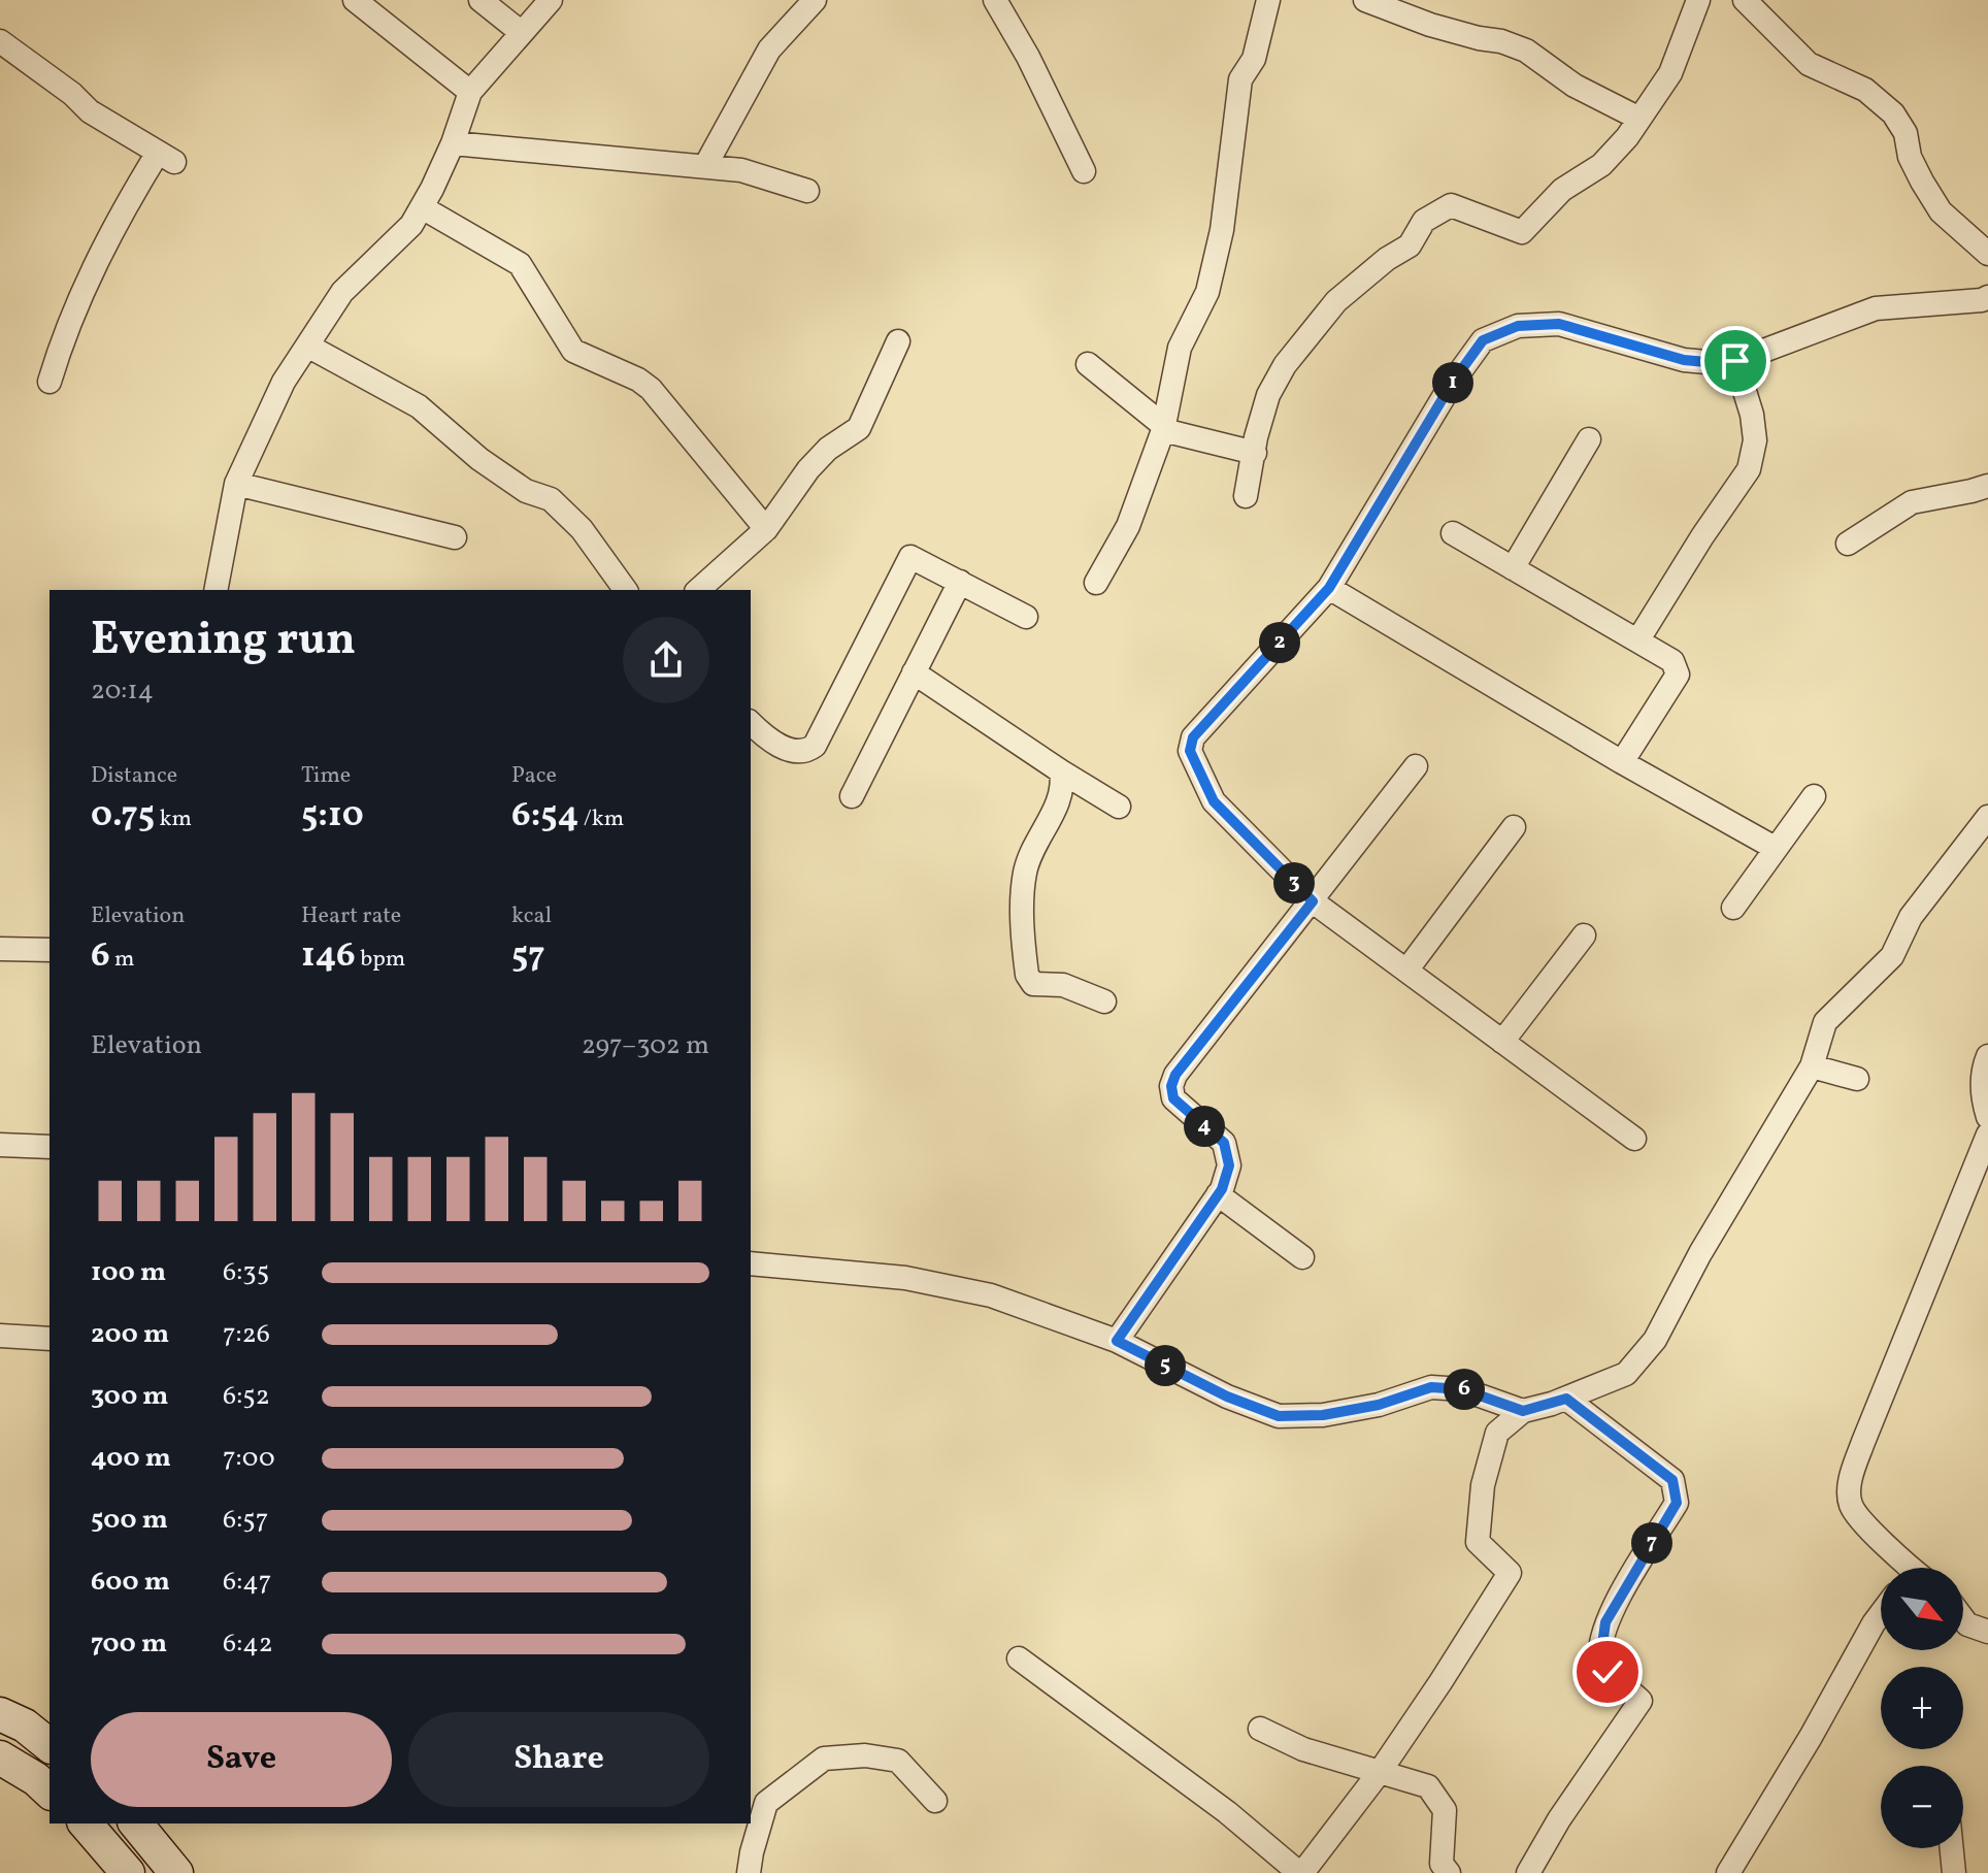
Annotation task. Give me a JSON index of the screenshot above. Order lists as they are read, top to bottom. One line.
{"north":"bottom right","page":{"pins":["1","2","3","4","5","6","7"],"heading":["Evening run","20:14"],"stats":[["Distance","0.75 km"],["Time","5:10"],["Pace","6:54 /km"],["Elevation","6 m"],["Heart rate","146 bpm"],["kcal","57"]],"chart":["Elevation","297–302 m"],"list":[{"name":"100 m","note":"6:35"},{"name":"200 m","note":"7:26"},{"name":"300 m","note":"6:52"},{"name":"400 m","note":"7:00"},{"name":"500 m","note":"6:57"},{"name":"600 m","note":"6:47"},{"name":"700 m","note":"6:42"}],"map_buttons":["+","−"],"buttons":["Save","Share"]}}
